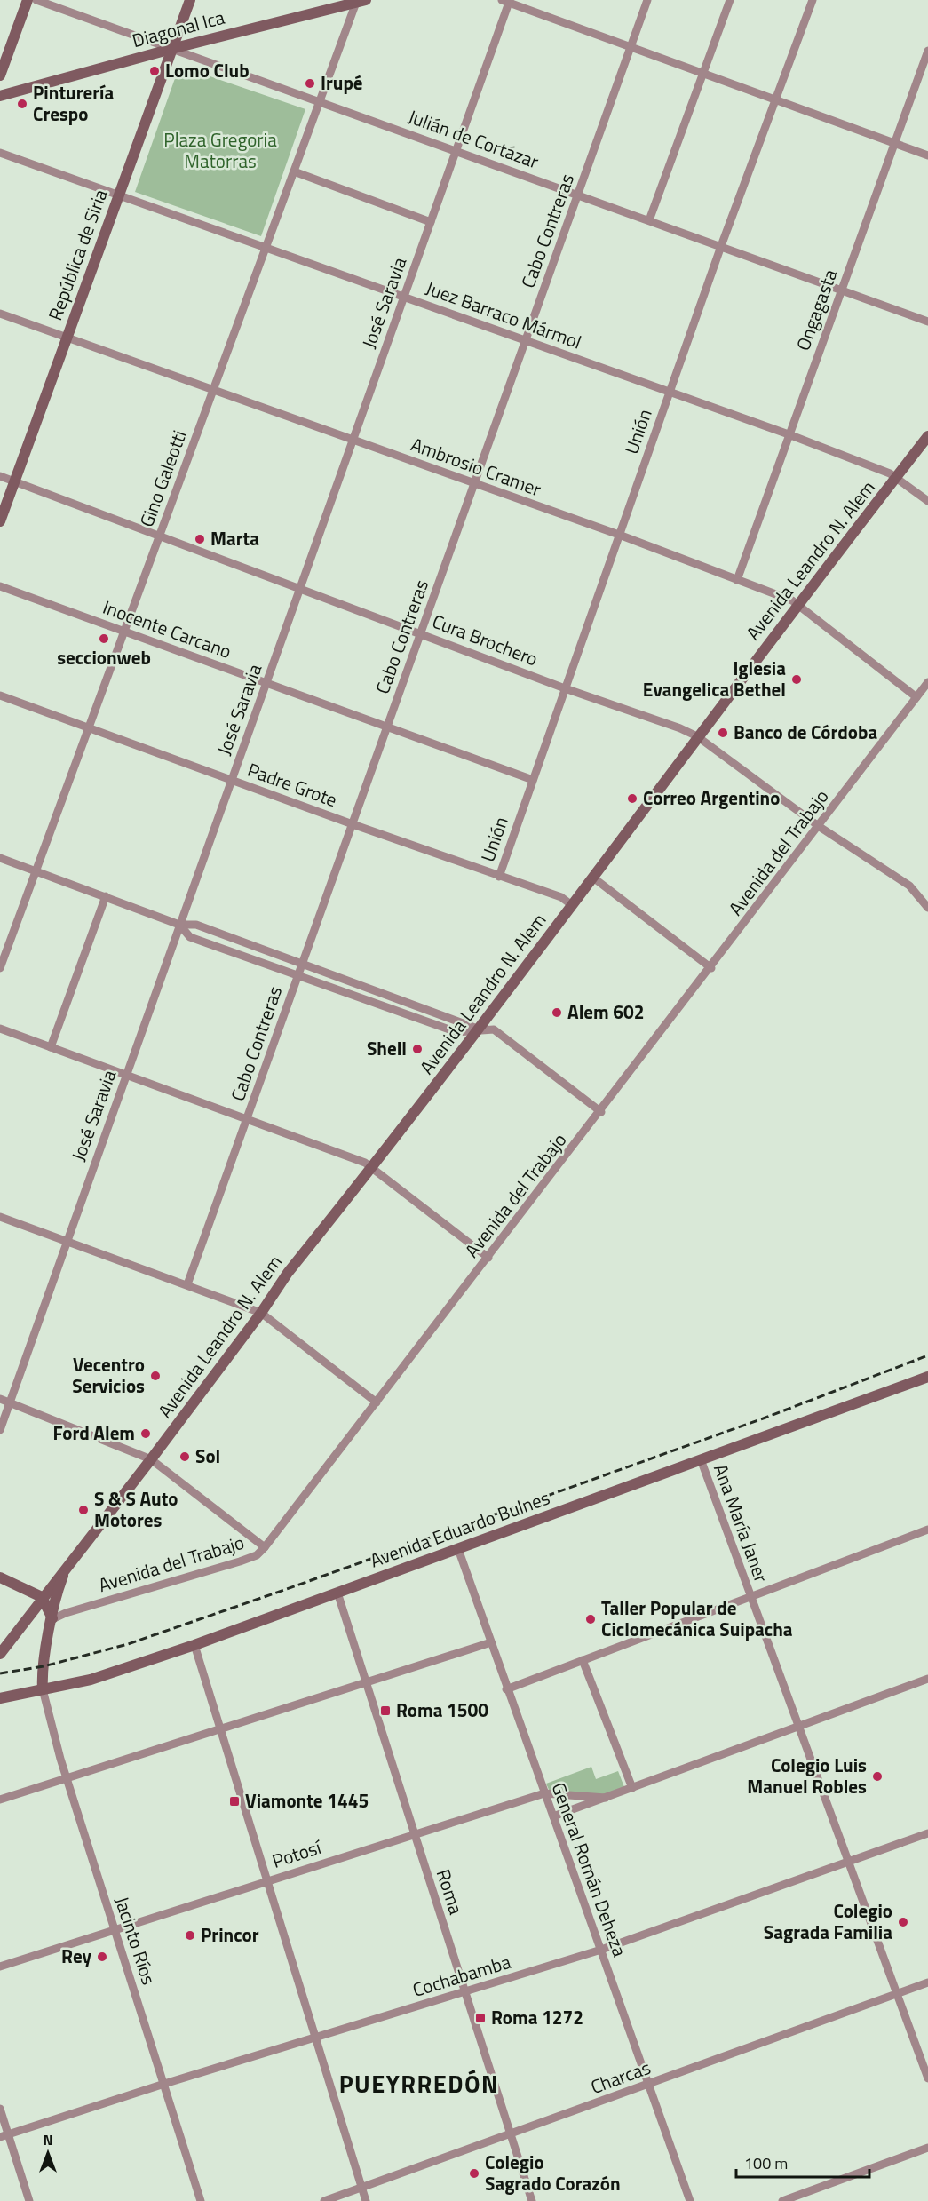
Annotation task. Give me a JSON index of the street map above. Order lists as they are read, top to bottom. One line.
{"streets":{"main road":["Diagonal Ica","República de Siria","Avenida Leandro N. Alem","Avenida Eduardo Bulnes"],"street":["Julián de Cortázar","Cabo Contreras","José Saravia","Ongagasta","Juez Barraco Mármol","Unión","Ambrosio Cramer","Gino Galeotti","Inocente Carcano","Cura Brochero","Padre Grote","Avenida del Trabajo","Ana María Janer","Potosí","General Román Deheza","Roma","Jacinto Ríos","Cochabamba","Charcas"]},"crossings":[["Diagonal Ica","Julián de Cortázar"],["Diagonal Ica","República de Siria"],["Diagonal Ica","Gino Galeotti"],["Julián de Cortázar","Cabo Contreras"],["Julián de Cortázar","República de Siria"],["Julián de Cortázar","José Saravia"],["Julián de Cortázar","Ongagasta"],["Julián de Cortázar","Unión"],["Julián de Cortázar","Gino Galeotti"],["Cabo Contreras","Juez Barraco Mármol"],["Cabo Contreras","Ambrosio Cramer"],["Cabo Contreras","Inocente Carcano"],["Cabo Contreras","Cura Brochero"],["Cabo Contreras","Padre Grote"],["República de Siria","Juez Barraco Mármol"],["República de Siria","Ambrosio Cramer"],["República de Siria","Cura Brochero"],["José Saravia","Juez Barraco Mármol"],["José Saravia","Ambrosio Cramer"],["José Saravia","Inocente Carcano"],["José Saravia","Cura Brochero"],["José Saravia","Padre Grote"],["Ongagasta","Juez Barraco Mármol"],["Ongagasta","Ambrosio Cramer"],["Juez Barraco Mármol","Unión"],["Juez Barraco Mármol","Gino Galeotti"],["Juez Barraco Mármol","Avenida Leandro N. Alem"],["Unión","Ambrosio Cramer"],["Unión","Inocente Carcano"],["Unión","Cura Brochero"],["Unión","Padre Grote"],["Ambrosio Cramer","Gino Galeotti"],["Ambrosio Cramer","Avenida Leandro N. Alem"],["Ambrosio Cramer","Avenida del Trabajo"],["Gino Galeotti","Inocente Carcano"],["Gino Galeotti","Cura Brochero"],["Gino Galeotti","Padre Grote"],["Avenida Leandro N. Alem","Cura Brochero"],["Avenida Leandro N. Alem","Padre Grote"],["Avenida Leandro N. Alem","Avenida del Trabajo"],["Avenida Leandro N. Alem","Avenida Eduardo Bulnes"],["Avenida Leandro N. Alem","Jacinto Ríos"],["Cura Brochero","Avenida del Trabajo"],["Ana María Janer","Avenida Eduardo Bulnes"],["Ana María Janer","Cochabamba"],["Ana María Janer","Charcas"],["Avenida Eduardo Bulnes","General Román Deheza"],["Avenida Eduardo Bulnes","Roma"],["Avenida Eduardo Bulnes","Jacinto Ríos"],["Potosí","General Román Deheza"],["Potosí","Roma"],["Potosí","Jacinto Ríos"],["General Román Deheza","Cochabamba"],["General Román Deheza","Charcas"],["Roma","Cochabamba"],["Roma","Charcas"],["Jacinto Ríos","Cochabamba"]],"districts":["PUEYRREDÓN"],"parks":["Plaza Gregoria Matorras"],"places":{"other":["Lomo Club","Irupé","Pinturería Crespo","Marta","seccionweb","Iglesia Evangelica Bethel","Banco de Córdoba","Correo Argentino","Alem 602","Shell","Vecentro Servicios","Ford Alem","Sol","S & S Auto Motores","Taller Popular de Ciclomecánica Suipacha","Colegio Luis Manuel Robles","Colegio Sagrada Familia","Princor","Rey","Colegio Sagrado Corazón"],"transit":["Roma 1500","Viamonte 1445","Roma 1272"]},"scale_bar":"100 m","north":"top"}
